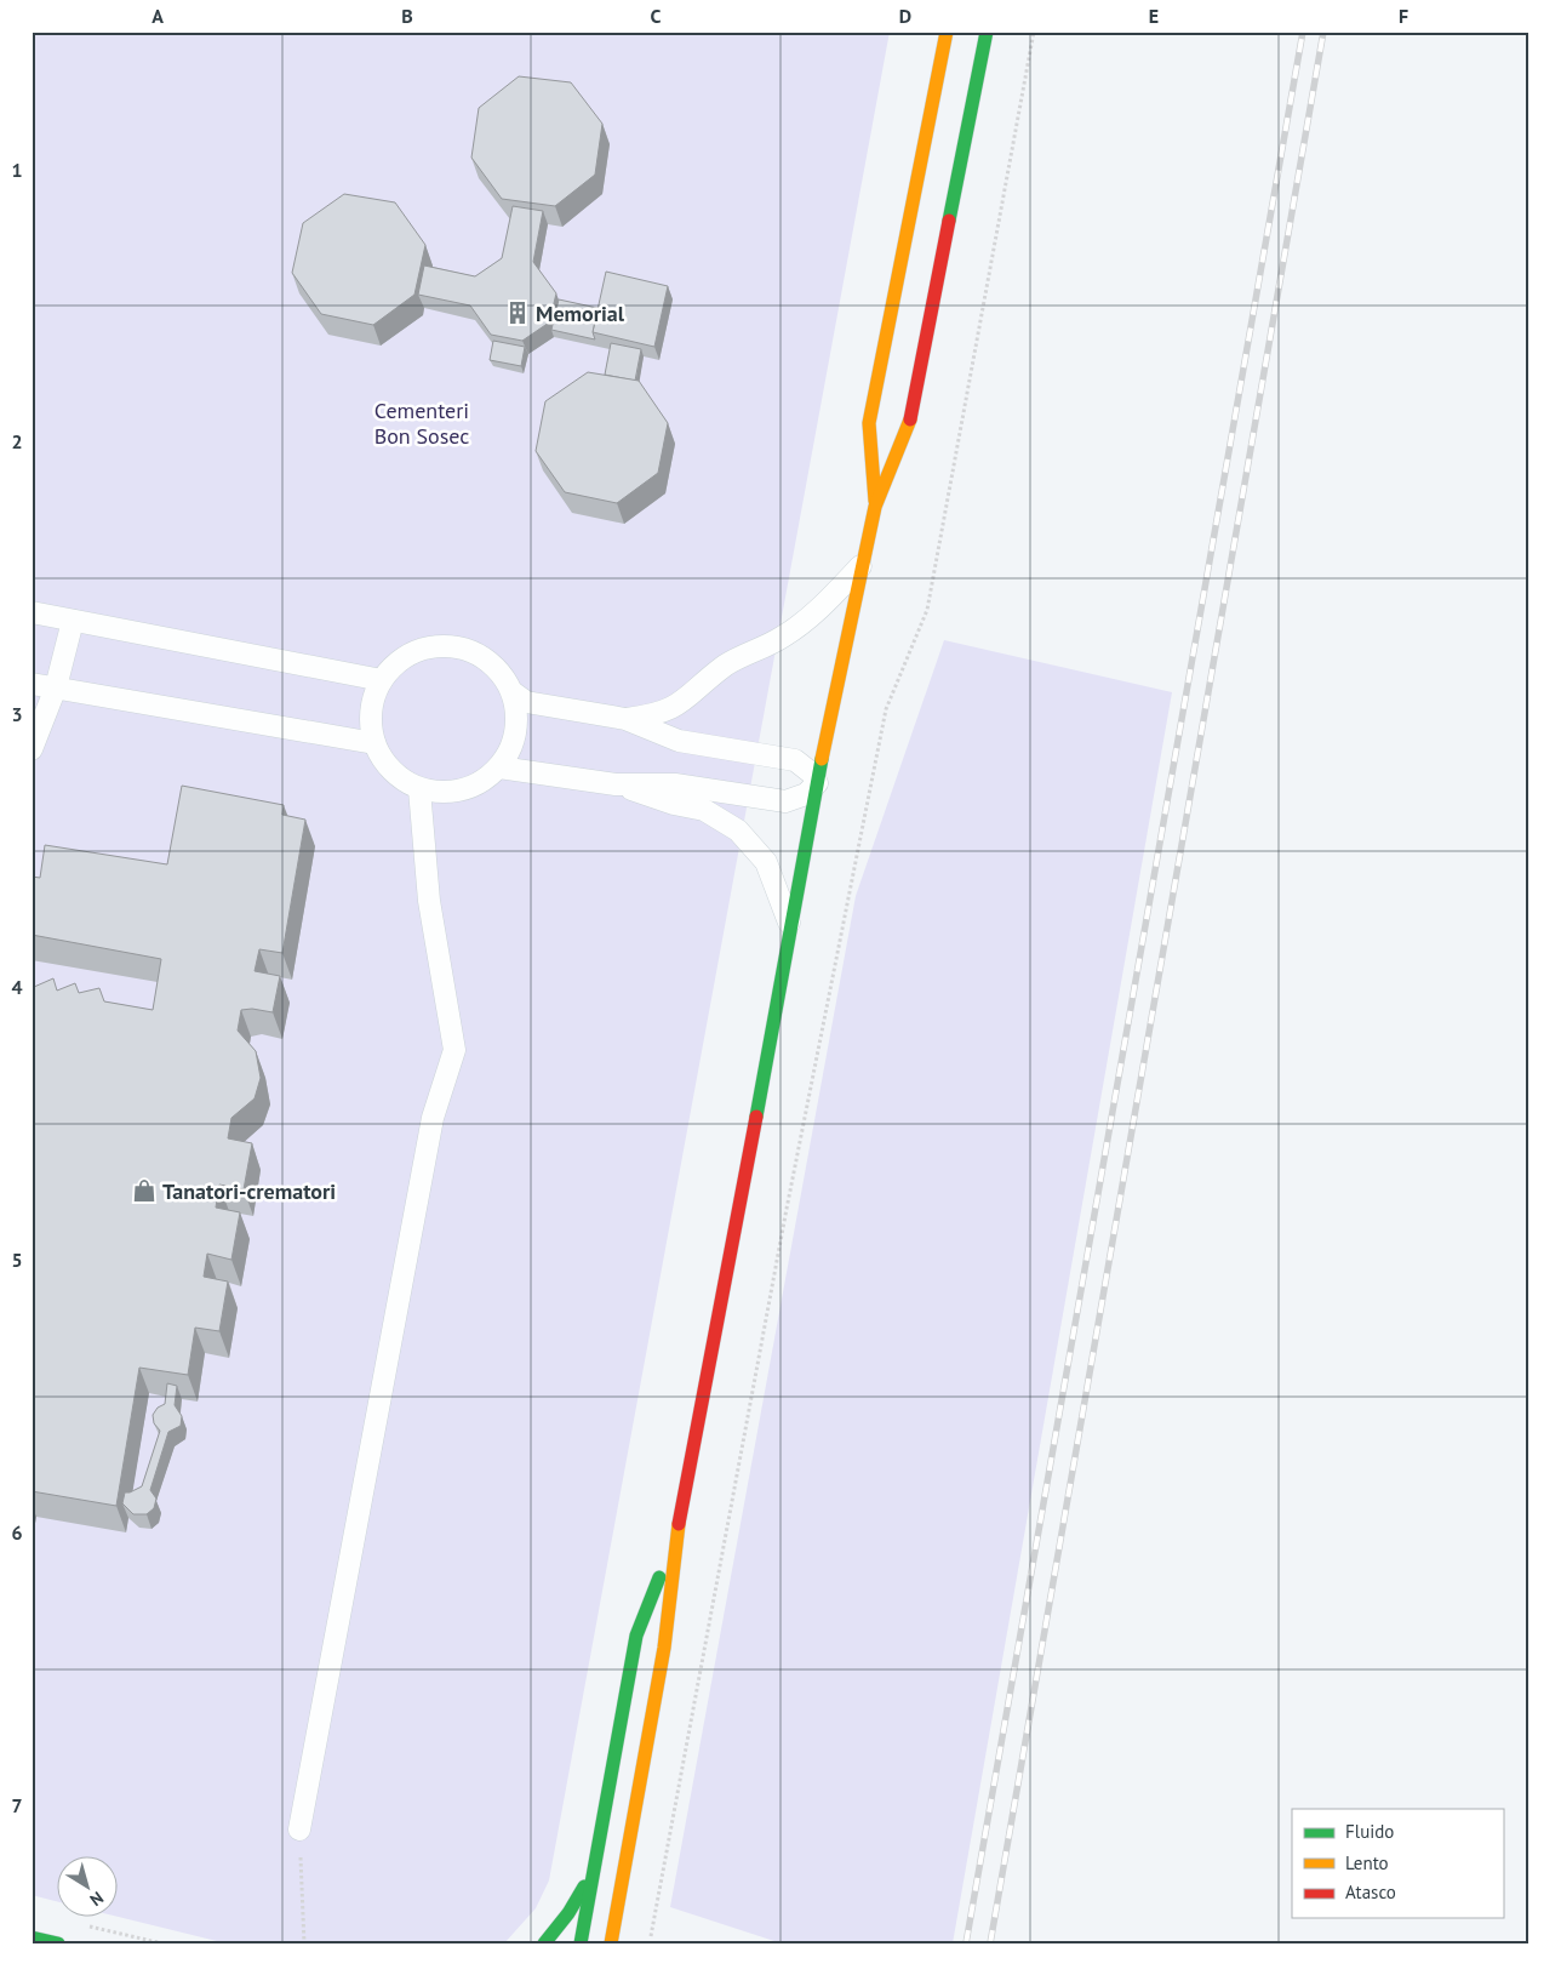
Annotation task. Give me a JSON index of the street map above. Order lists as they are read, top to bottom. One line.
{"parks":["Cementeri Bon Sosec"],"places":{"building":["Memorial"],"shop":["Tanatori-crematori"]},"legend":["Fluido","Lento","Atasco"],"north":"bottom right","grid":{"columns":["A","B","C","D","E","F"],"rows":["1","2","3","4","5","6","7"]}}
